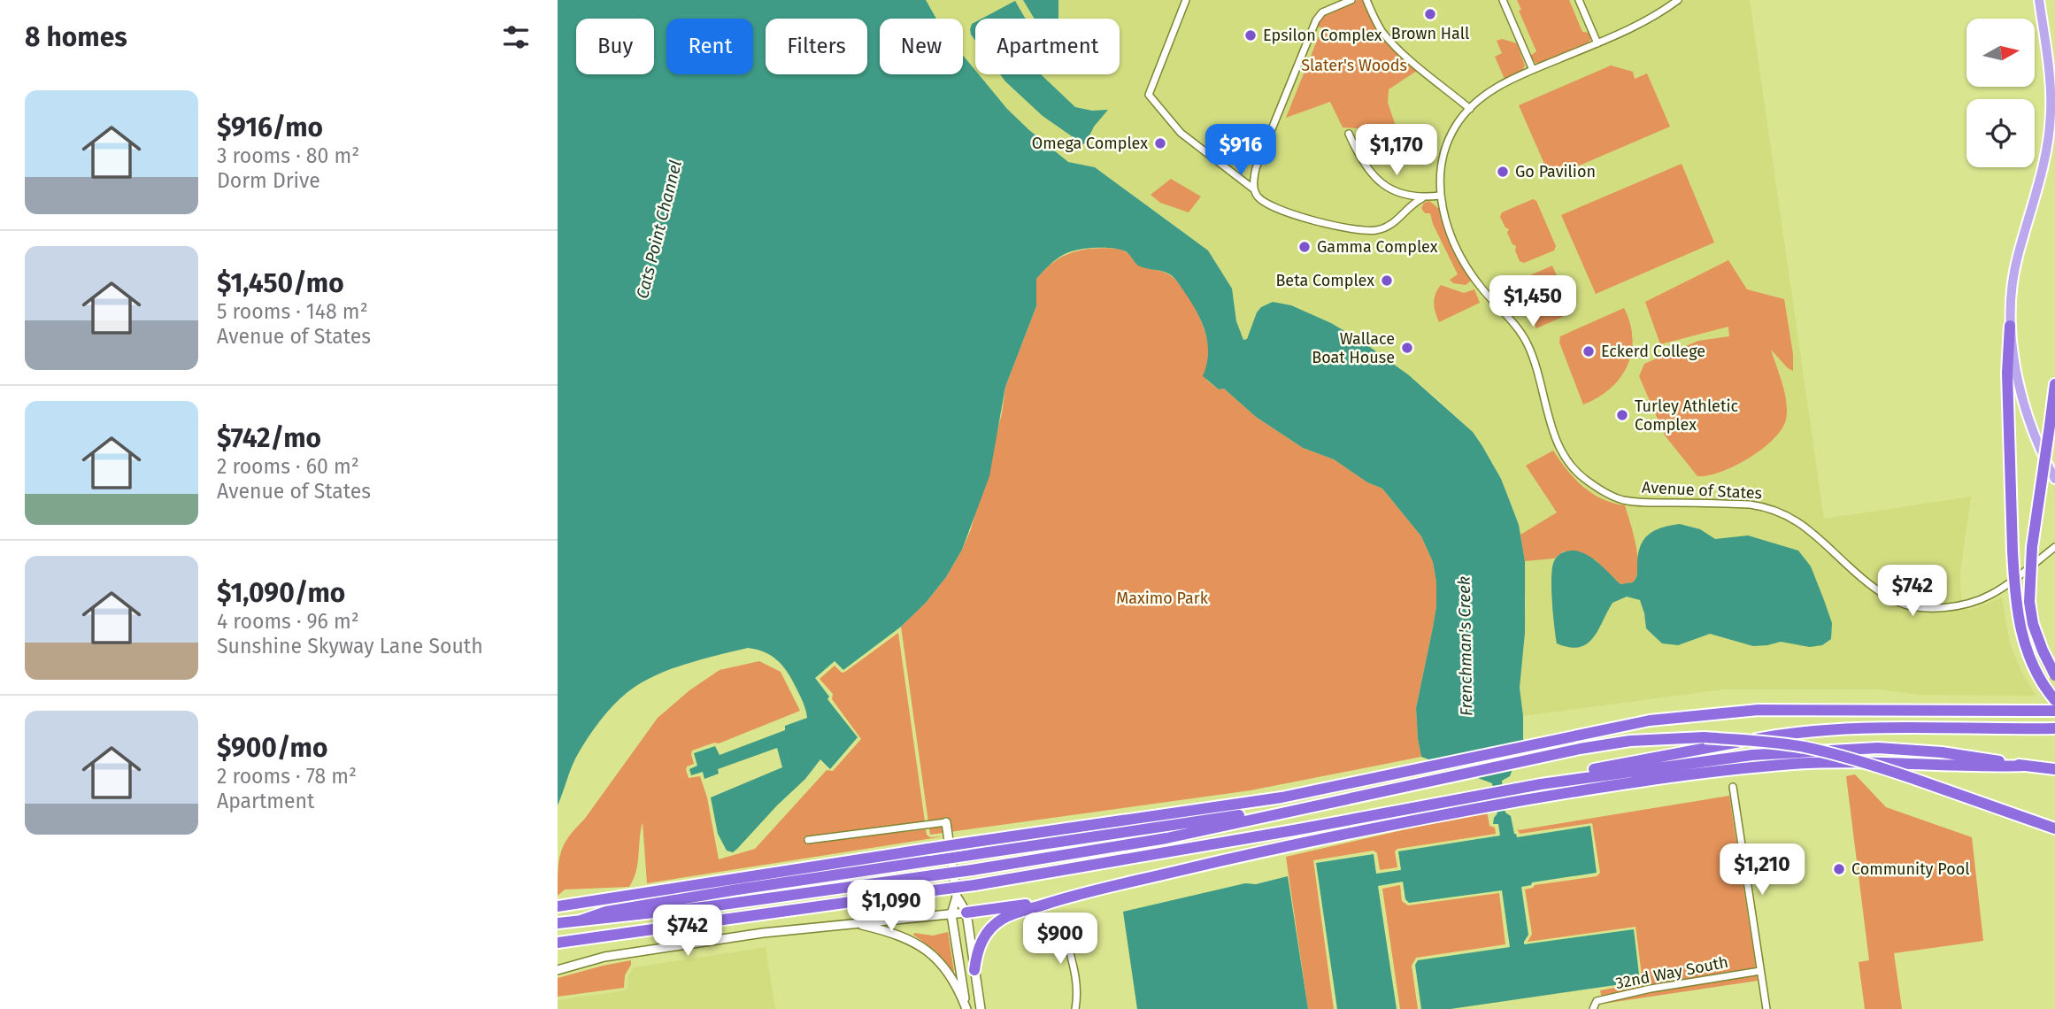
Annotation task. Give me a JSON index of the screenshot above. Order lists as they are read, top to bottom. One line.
{"streets":{"street":["Avenue of States","32nd Way South"]},"water":["Cats Point Channel","Frenchman's Creek"],"parks":["Slater's Woods","Maximo Park"],"places":["Brown Hall","Epsilon Complex","Omega Complex","Go Pavilion","Gamma Complex","Beta Complex","Wallace Boat House","Eckerd College","Turley Athletic Complex","Community Pool"],"north":"right","page":{"heading":"8 homes","chip":["Buy","Rent","Filters","New","Apartment"],"list":[{"name":"$916/mo","note":"3 rooms · 80 m² · Dorm Drive"},{"name":"$1,450/mo","note":"5 rooms · 148 m² · Avenue of States"},{"name":"$742/mo","note":"2 rooms · 60 m² · Avenue of States"},{"name":"$1,090/mo","note":"4 rooms · 96 m² · Sunshine Skyway Lane South"},{"name":"$900/mo","note":"2 rooms · 78 m² · Apartment"}],"price":["$916","$1,170","$1,450","$742","$1,210","$1,090","$742","$900"]}}
